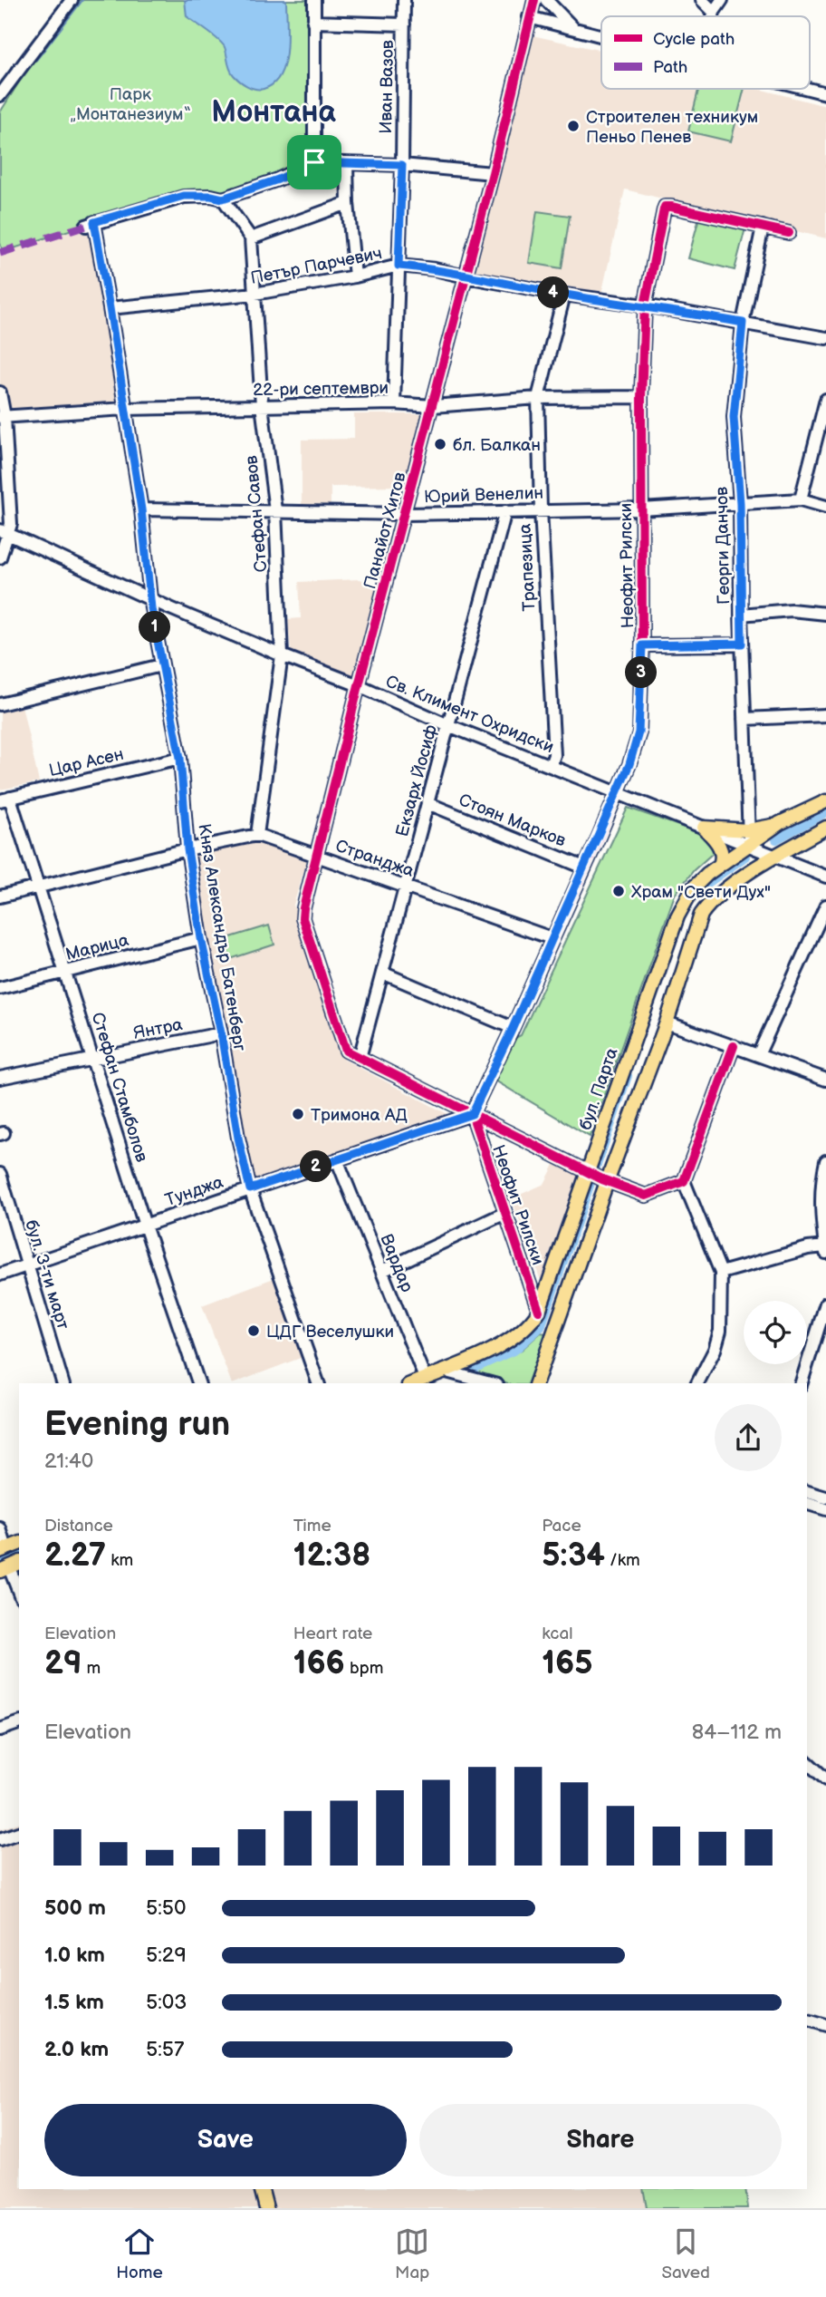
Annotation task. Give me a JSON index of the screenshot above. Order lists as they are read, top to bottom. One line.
{"streets":{"main road":["бул. Парта"],"street":["Иван Вазов","Петър Парчевич","22-ри септември","Юрий Венелин","Стефан Савов","Панайот Хитов","Георги Данчов","Неофит Рилски","Трапезица","Св. Климент Охридски","Цар Асен","Екзарх Йосиф","Стоян Марков","Странджа","Княз Александър Батенберг","Марица","Янтра","Стефан Стамболов","Тунджа","Вардар","бул. 3-ти март"]},"crossings":[["Иван Вазов","Петър Парчевич"],["Иван Вазов","22-ри септември"],["Петър Парчевич","Стефан Савов"],["Петър Парчевич","Панайот Хитов"],["Петър Парчевич","Георги Данчов"],["Петър Парчевич","Неофит Рилски"],["Петър Парчевич","Трапезица"],["Петър Парчевич","Княз Александър Батенберг"],["22-ри септември","Стефан Савов"],["22-ри септември","Панайот Хитов"],["22-ри септември","Неофит Рилски"],["22-ри септември","Трапезица"],["22-ри септември","Княз Александър Батенберг"],["Юрий Венелин","Стефан Савов"],["Юрий Венелин","Панайот Хитов"],["Юрий Венелин","Георги Данчов"],["Юрий Венелин","Неофит Рилски"],["Юрий Венелин","Трапезица"],["Юрий Венелин","Екзарх Йосиф"],["Юрий Венелин","Княз Александър Батенберг"],["Стефан Савов","Св. Климент Охридски"],["Стефан Савов","Странджа"],["Панайот Хитов","Св. Климент Охридски"],["Панайот Хитов","Екзарх Йосиф"],["Панайот Хитов","Странджа"],["Георги Данчов","Неофит Рилски"],["Георги Данчов","Св. Климент Охридски"],["Георги Данчов","бул. Парта"],["Неофит Рилски","Св. Климент Охридски"],["Неофит Рилски","Стоян Марков"],["Неофит Рилски","Странджа"],["Неофит Рилски","бул. Парта"],["Неофит Рилски","Тунджа"],["Трапезица","Св. Климент Охридски"],["Св. Климент Охридски","Екзарх Йосиф"],["Св. Климент Охридски","Княз Александър Батенберг"],["Св. Климент Охридски","бул. Парта"],["Цар Асен","Княз Александър Батенберг"],["Цар Асен","Стефан Стамболов"],["Екзарх Йосиф","Стоян Марков"],["Екзарх Йосиф","Странджа"],["Княз Александър Батенберг","Марица"],["Княз Александър Батенберг","Янтра"],["Княз Александър Батенберг","Тунджа"],["Марица","Стефан Стамболов"],["Янтра","Стефан Стамболов"],["Стефан Стамболов","Тунджа"],["Тунджа","Вардар"],["Тунджа","бул. 3-ти март"]],"districts":["Монтана"],"parks":["Парк „Монтанезиум“"],"places":["Строителен техникум Пеньо Пенев","бл. Балкан","Храм \"Свети Дух\"","Тримона АД","ЦДГ Веселушки"],"legend":["Cycle path","Path"],"page":{"pins":["4","1","3","2"],"heading":["Evening run","21:40"],"stats":[["Distance","2.27 km"],["Time","12:38"],["Pace","5:34 /km"],["Elevation","29 m"],["Heart rate","166 bpm"],["kcal","165"]],"chart":["Elevation","84–112 m"],"list":[{"name":"500 m","note":"5:50"},{"name":"1.0 km","note":"5:29"},{"name":"1.5 km","note":"5:03"},{"name":"2.0 km","note":"5:57"}],"buttons":["Save","Share"],"tabs":["Home","Map","Saved"]}}
